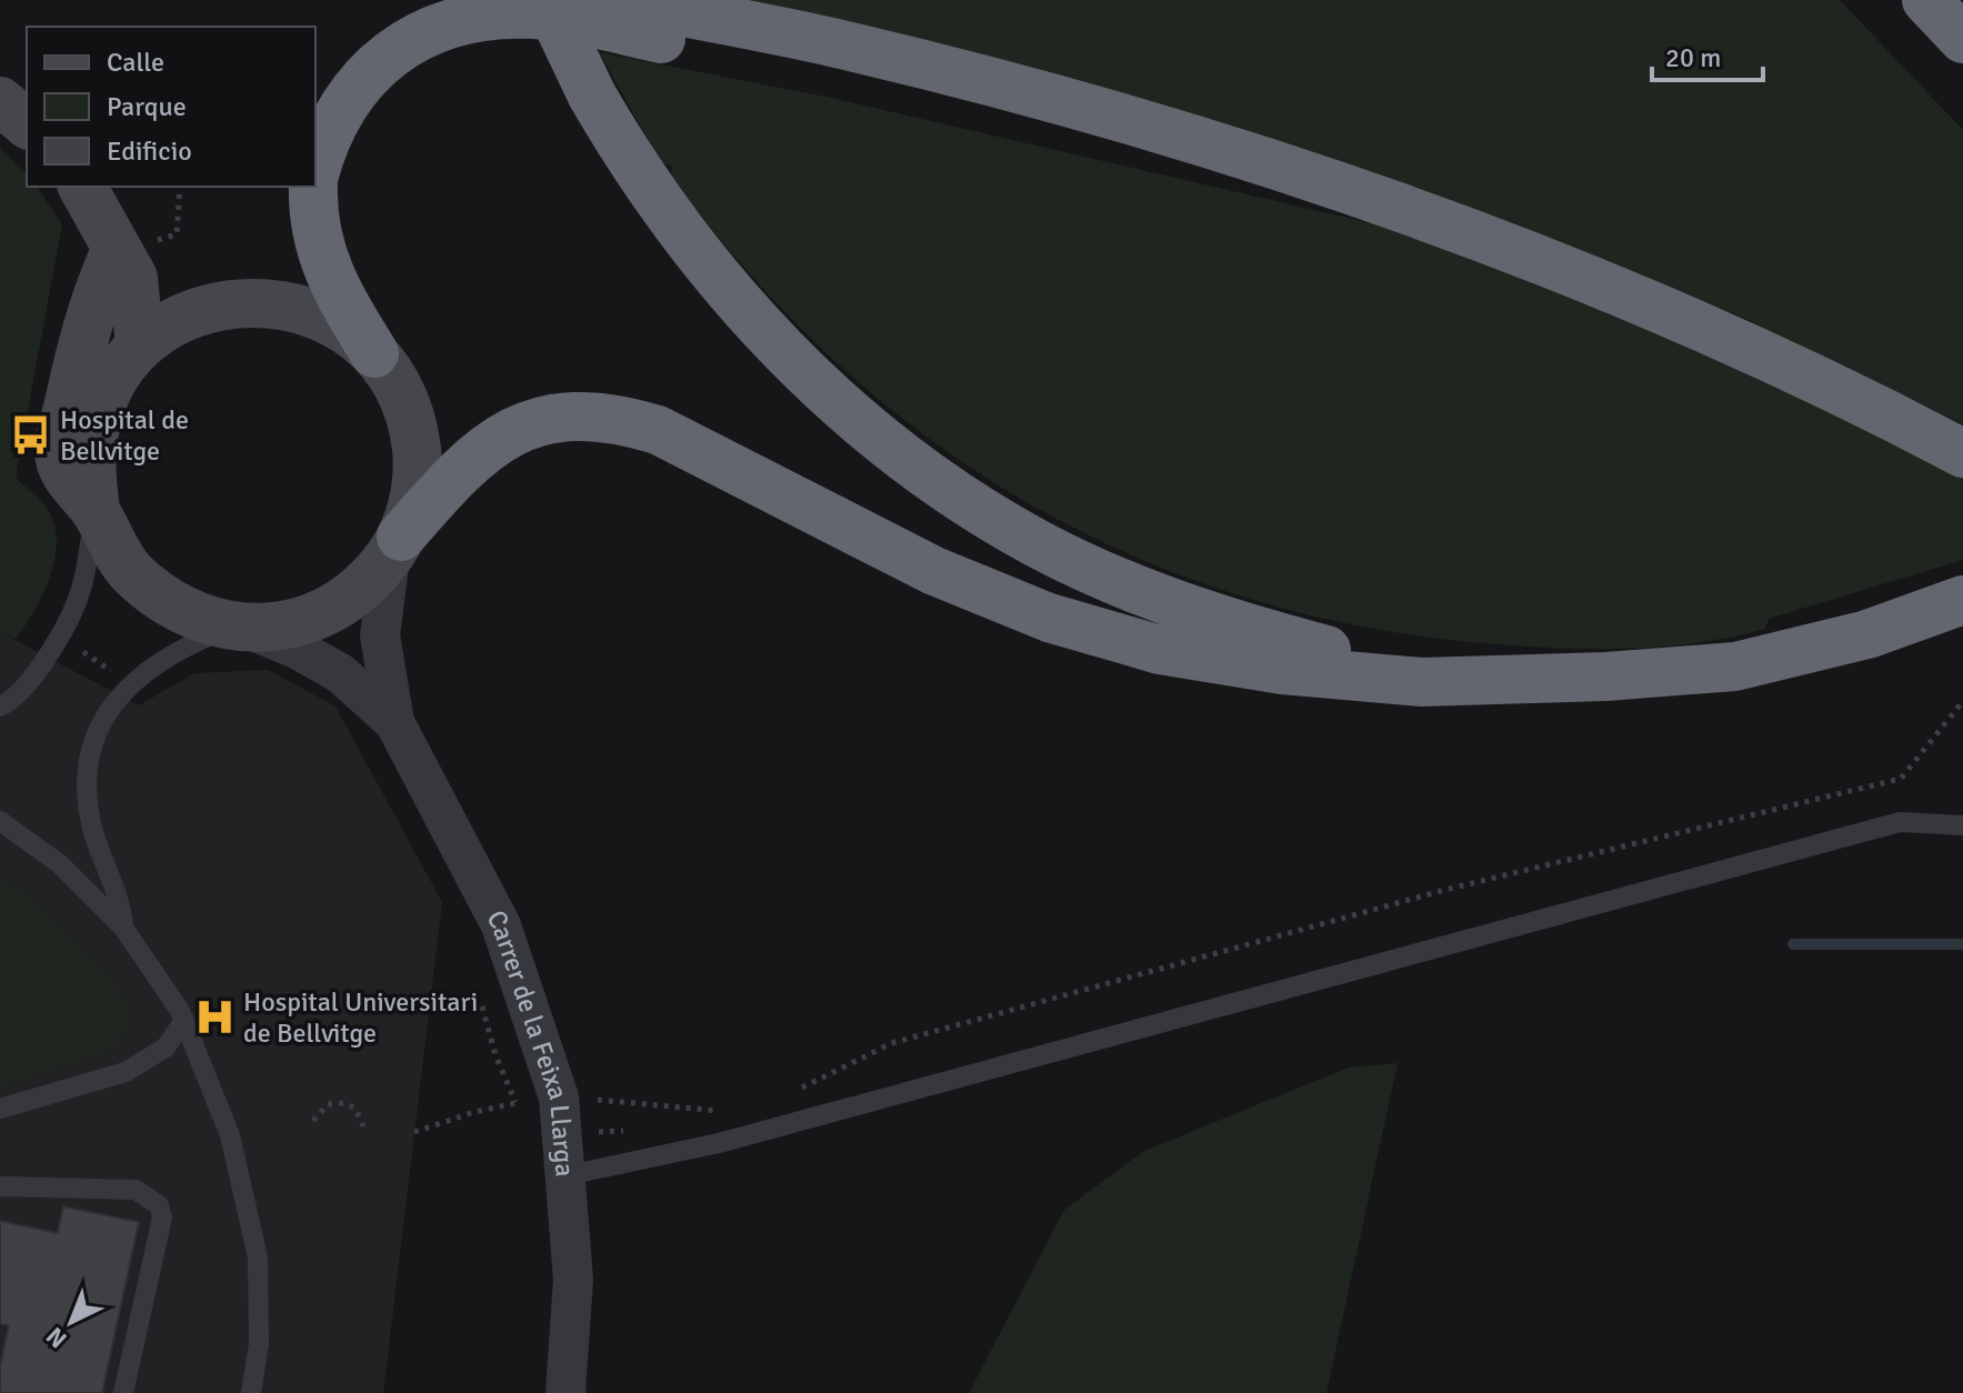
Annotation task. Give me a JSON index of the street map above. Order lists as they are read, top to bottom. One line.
{"streets":{"street":["Carrer de la Feixa Llarga"]},"places":{"bus stop":["Hospital de Bellvitge"],"hospital":["Hospital Universitari de Bellvitge"]},"legend":["Calle","Parque","Edificio"],"scale_bar":"20 m","north":"bottom left"}
